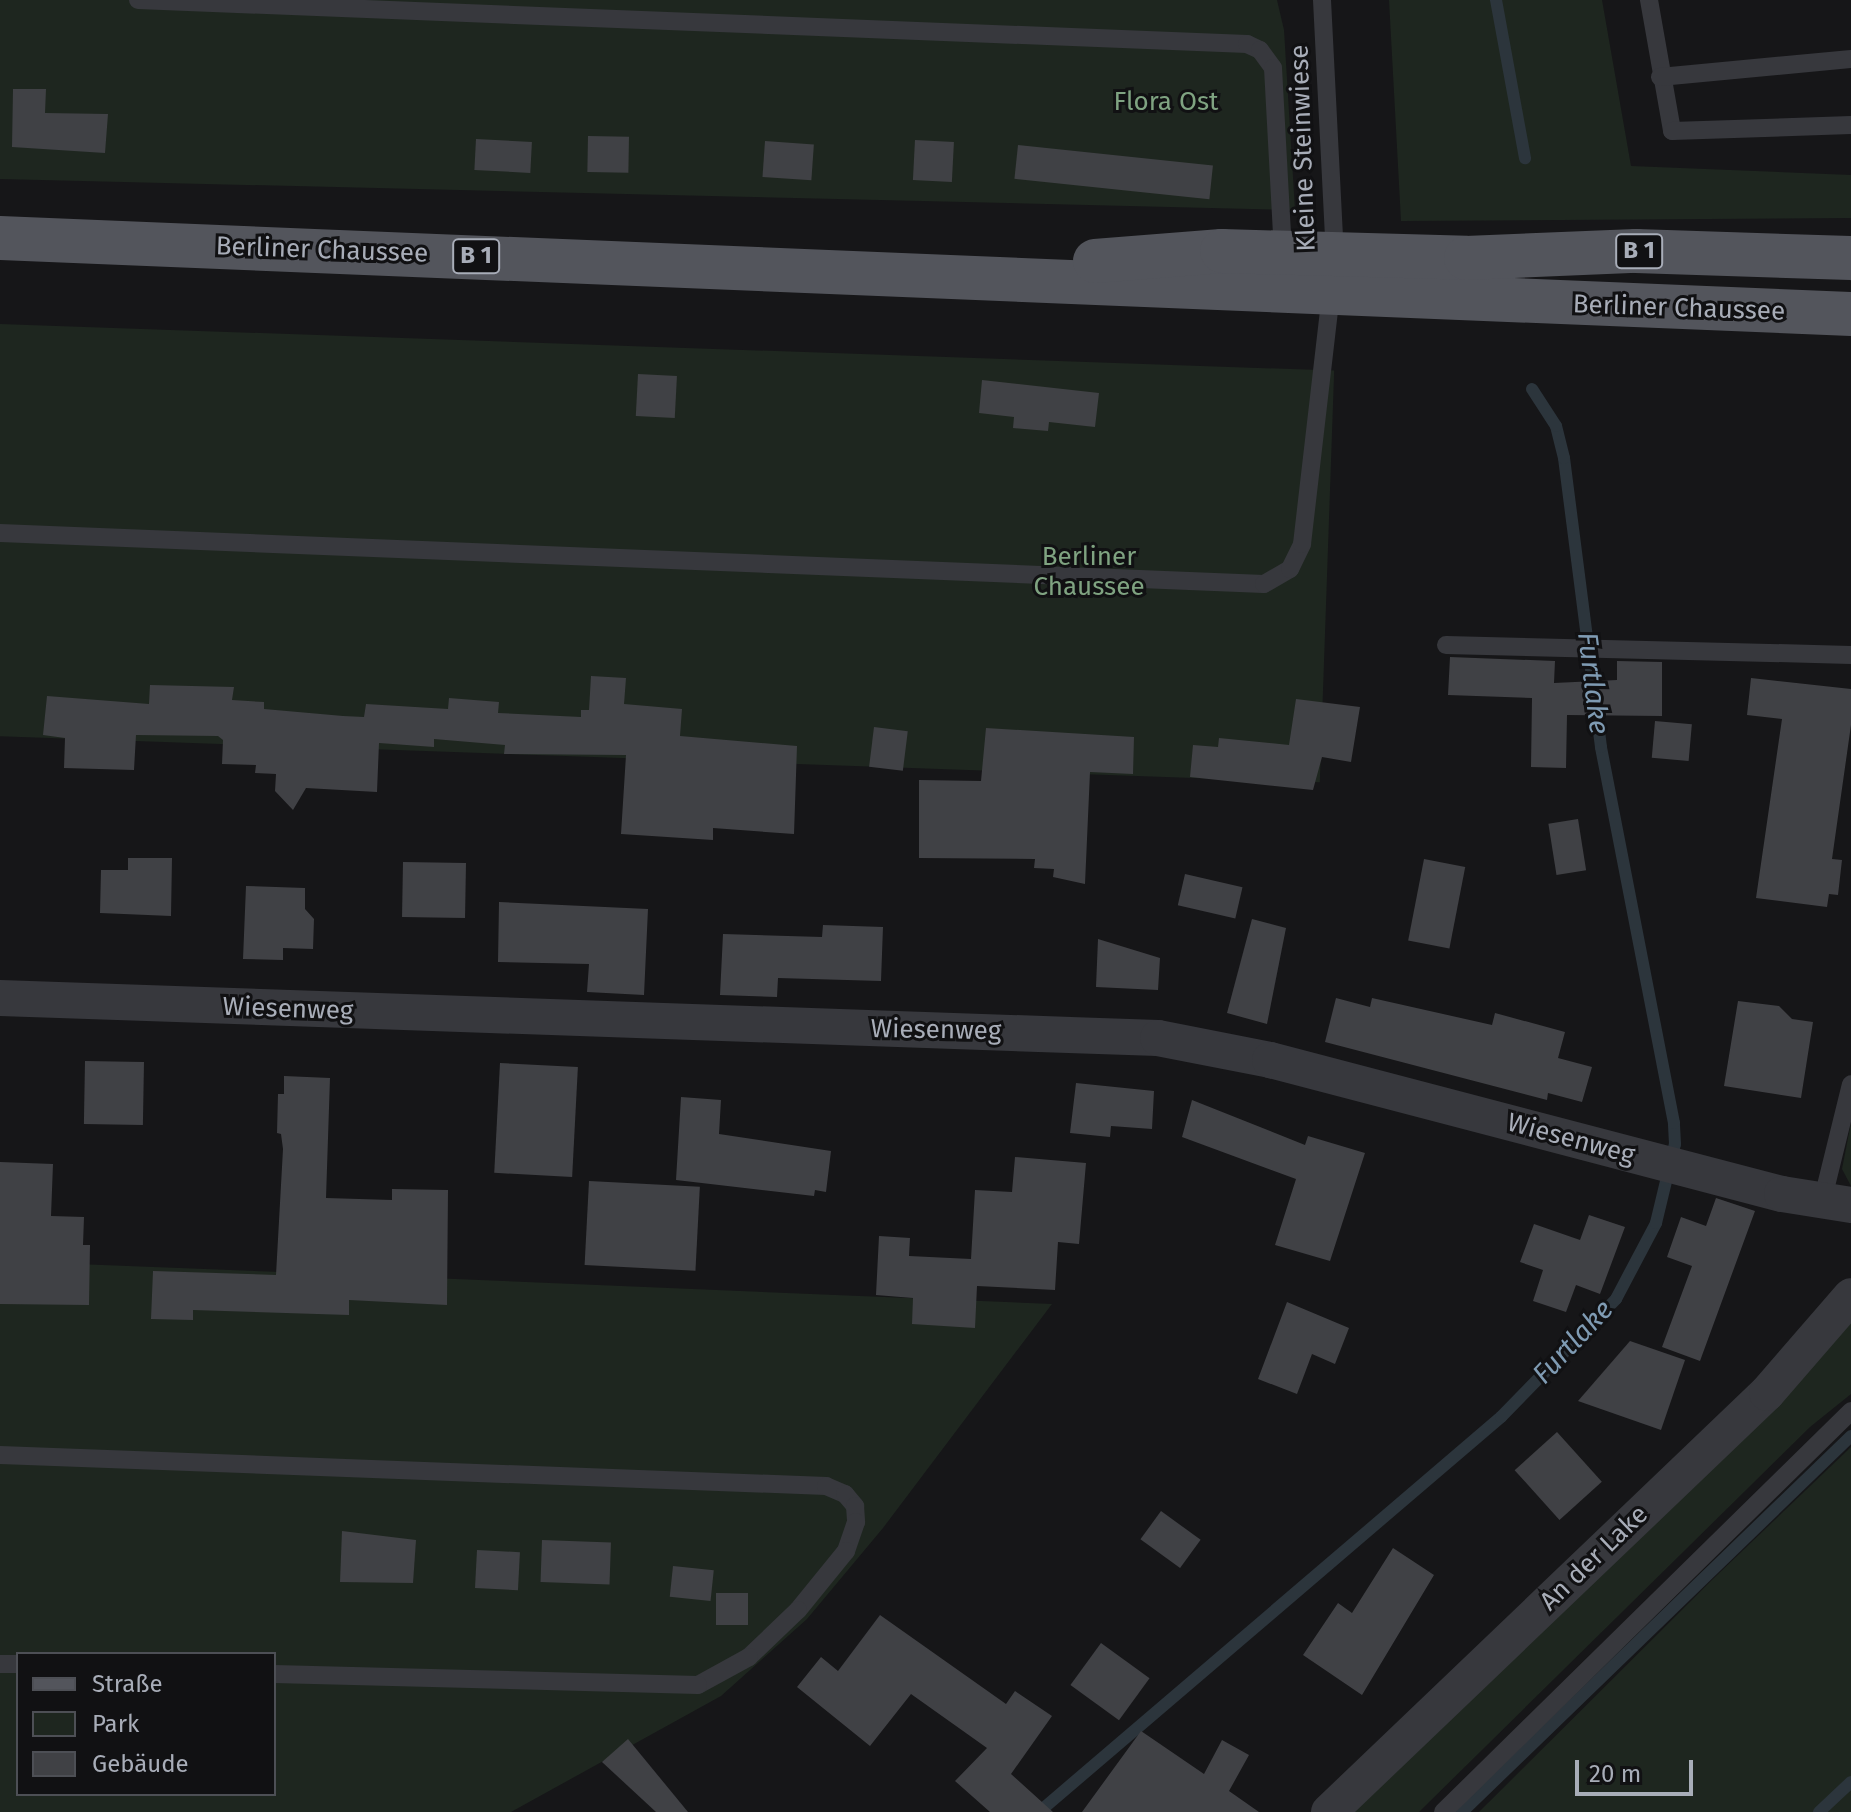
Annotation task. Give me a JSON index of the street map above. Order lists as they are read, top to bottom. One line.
{"streets":{"main road":["Berliner Chaussee","B 1"],"street":["Wiesenweg","An der Lake"],"lane":["Kleine Steinwiese"]},"crossings":[["Kleine Steinwiese","Berliner Chaussee"]],"water":["Furtlake"],"parks":["Flora Ost","Berliner Chaussee"],"legend":["Straße","Park","Gebäude"],"scale_bar":"20 m"}
